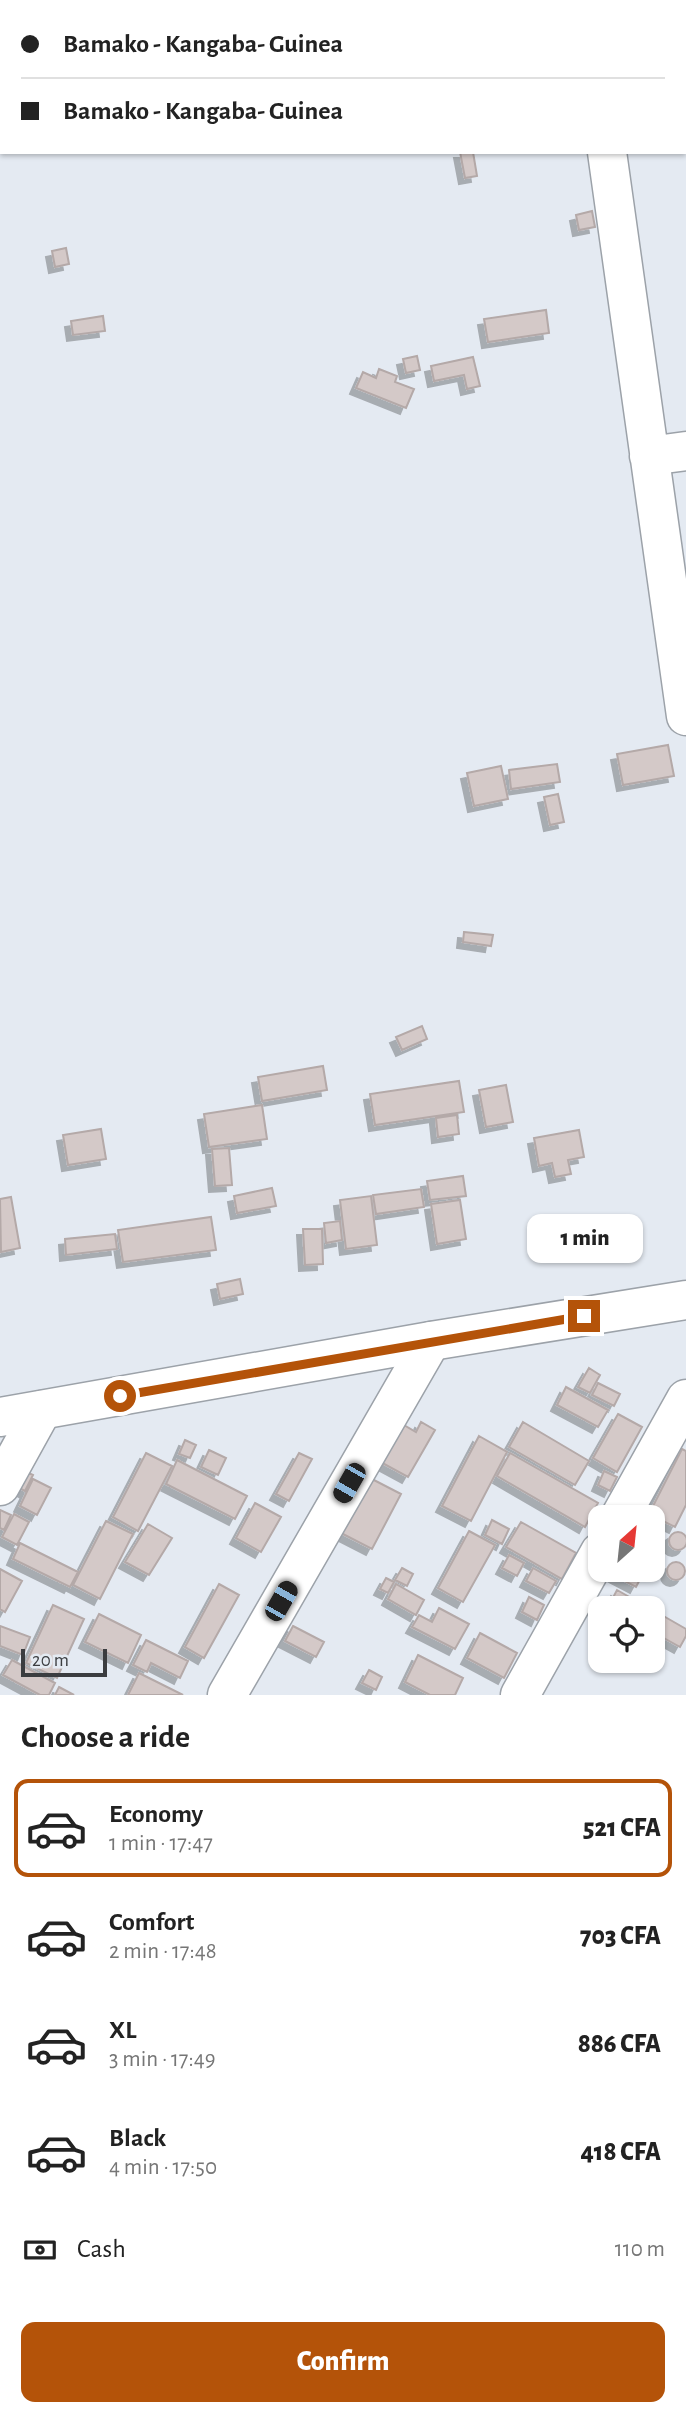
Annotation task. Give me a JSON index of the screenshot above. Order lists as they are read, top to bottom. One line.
{"scale_bar":"20 m","north":"top right","page":{"banner":["Bamako - Kangaba- Guinea","Bamako - Kangaba- Guinea"],"bubble":"1 min","scale":"20 m","heading":"Choose a ride","list":[{"name":"Economy","note":"1 min · 17:47","value":"521 CFA"},{"name":"Comfort","note":"2 min · 17:48","value":"703 CFA"},{"name":"XL","note":"3 min · 17:49","value":"886 CFA"},{"name":"Black","note":"4 min · 17:50","value":"418 CFA"}],"pay":["Cash","110 m"],"buttons":"Confirm"}}
